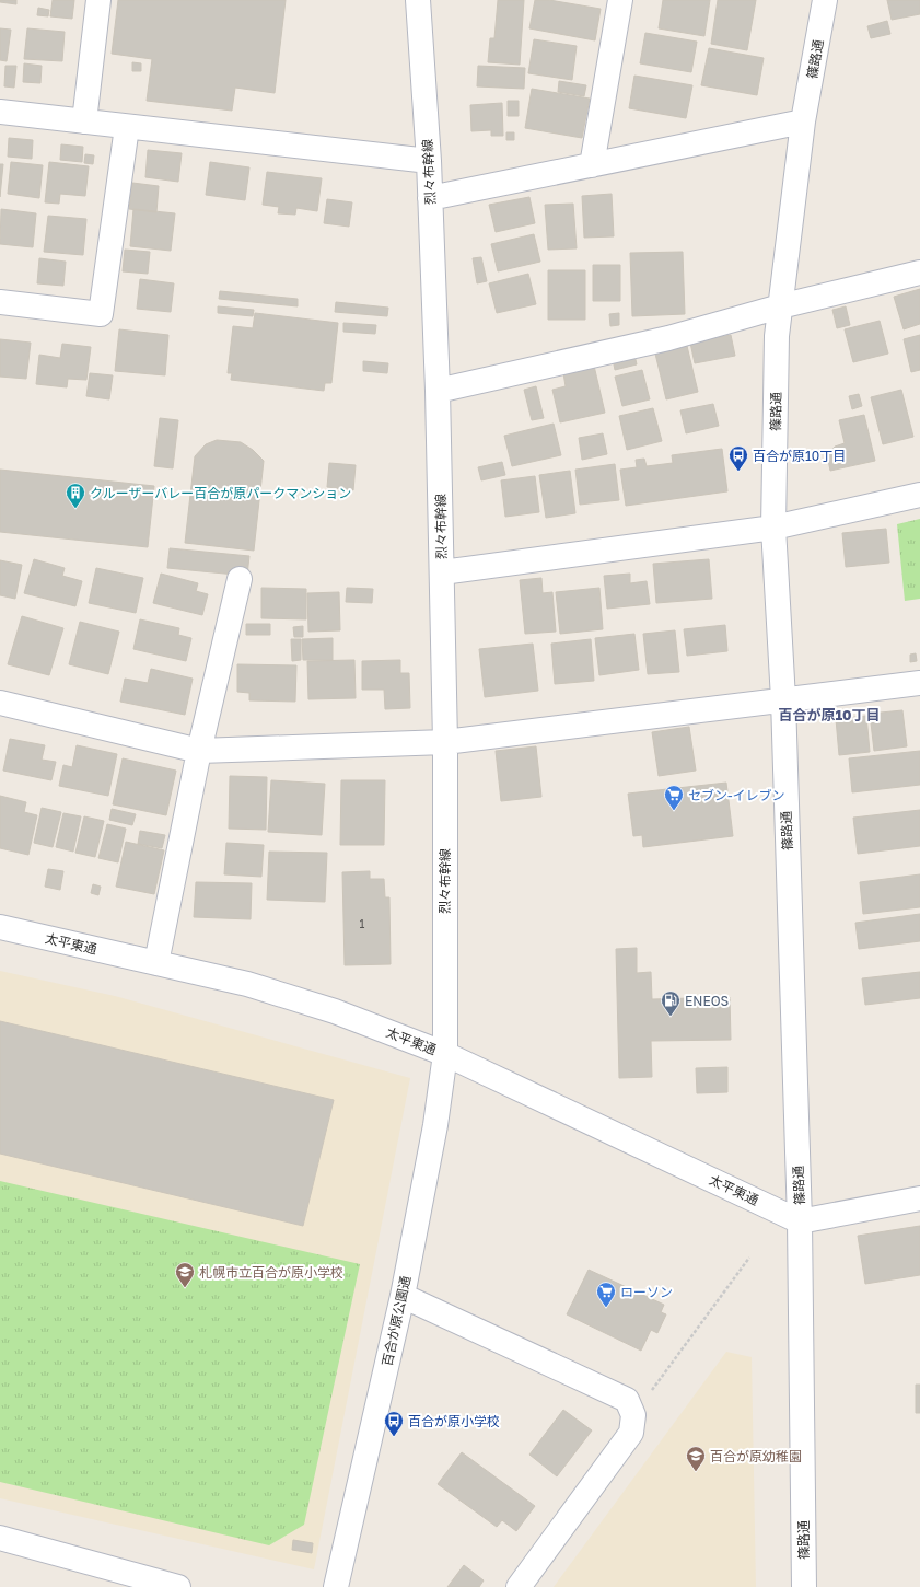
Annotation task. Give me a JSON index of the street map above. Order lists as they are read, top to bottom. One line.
{"streets":{"street":["篠路通","烈々布幹線","太平東通","百合が原公園通"]},"crossings":[["篠路通","太平東通"],["烈々布幹線","太平東通"],["烈々布幹線","百合が原公園通"],["太平東通","百合が原公園通"]],"districts":["百合が原10丁目"],"places":{"bus stop":["百合が原10丁目","百合が原小学校"],"building":["クルーザーバレー百合が原パークマンション"],"supermarket":["セブン-イレブン","ローソン"],"fuel station":["ENEOS"],"school or university":["札幌市立百合が原小学校","百合が原幼稚園"]},"house_numbers":["1"]}
